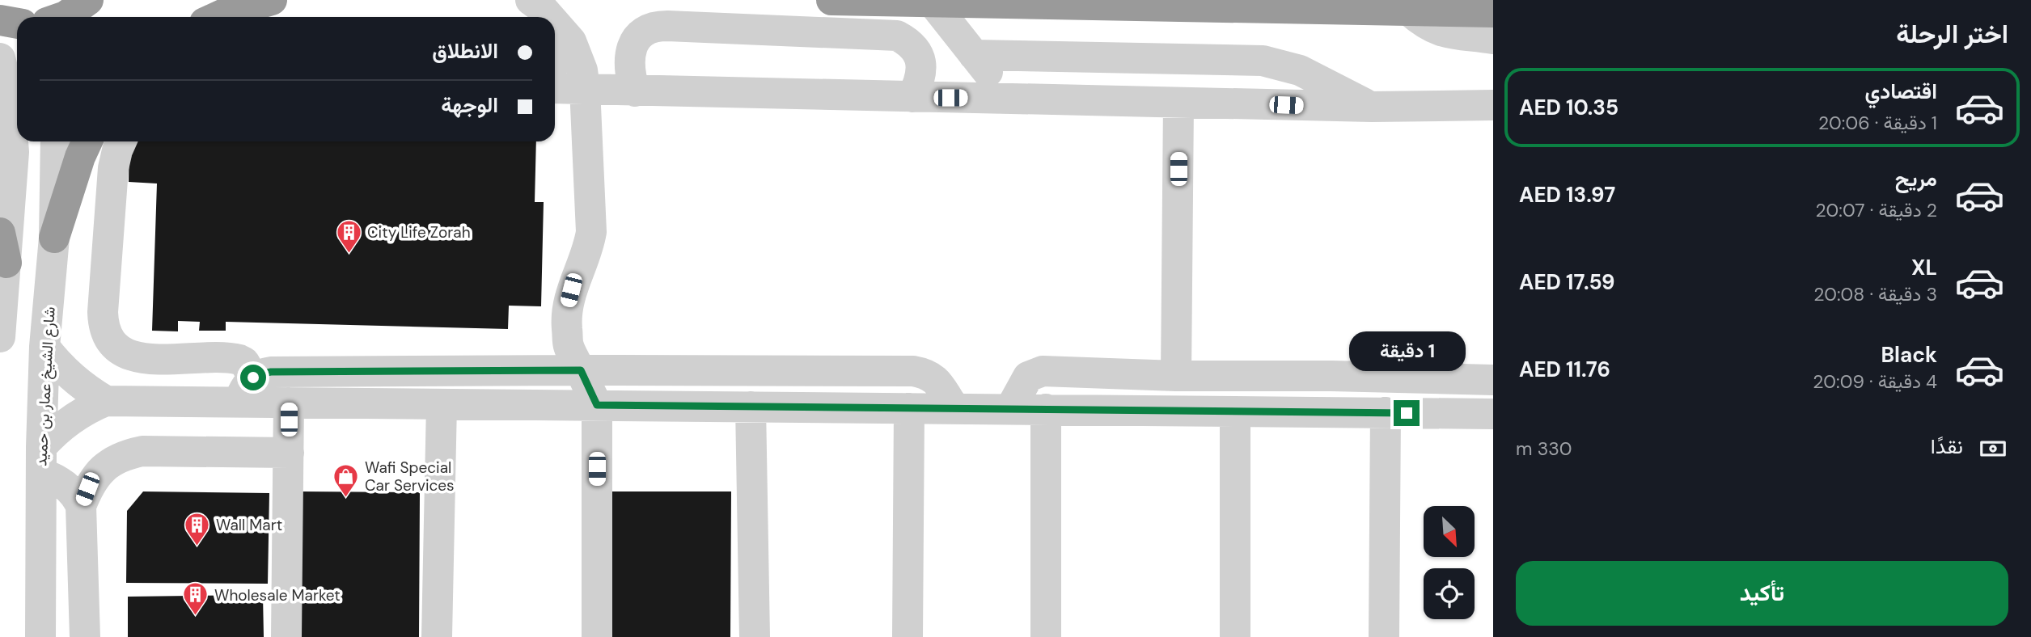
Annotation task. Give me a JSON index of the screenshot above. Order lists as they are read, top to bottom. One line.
{"streets":{"street":["شارع الشيخ عمار بن حميد"]},"places":{"building":["City Life Zorah","Wall Mart","Wholesale Market"],"shop":["Wafi Special Car Services"]},"north":"bottom right","page":{"heading":"اختر الرحلة","banner":["الانطلاق","الوجهة"],"list":[{"name":"اقتصادي","note":"1 دقيقة · 20:06","value":"AED 10.35"},{"name":"مريح","note":"2 دقيقة · 20:07","value":"AED 13.97"},{"name":"XL","note":"3 دقيقة · 20:08","value":"AED 17.59"},{"name":"Black","note":"4 دقيقة · 20:09","value":"AED 11.76"}],"bubble":"1 دقيقة","pay":["نقدًا","330 m"],"buttons":"تأكيد"}}
